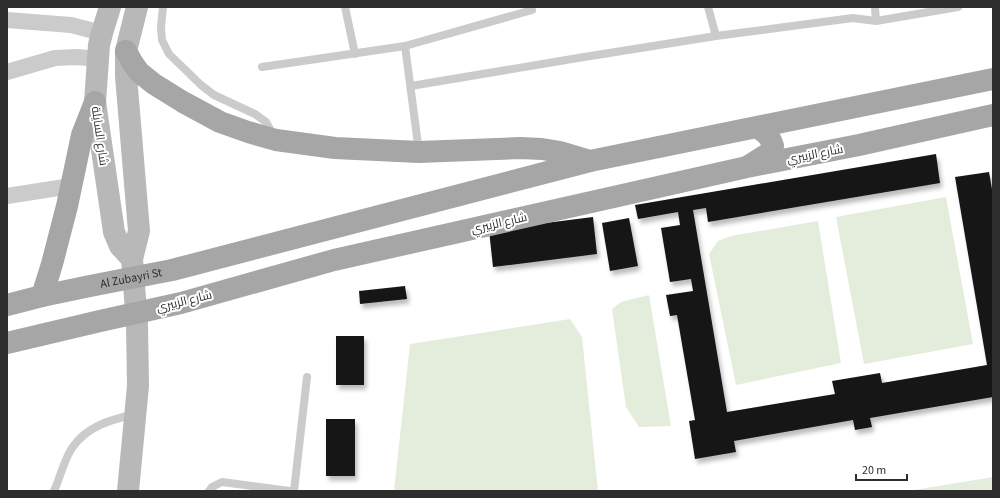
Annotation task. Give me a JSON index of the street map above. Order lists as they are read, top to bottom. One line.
{"streets":{"main road":["شارع السايلة","شارع الزبيري","Al Zubayri St"]},"scale_bar":"20 m"}
